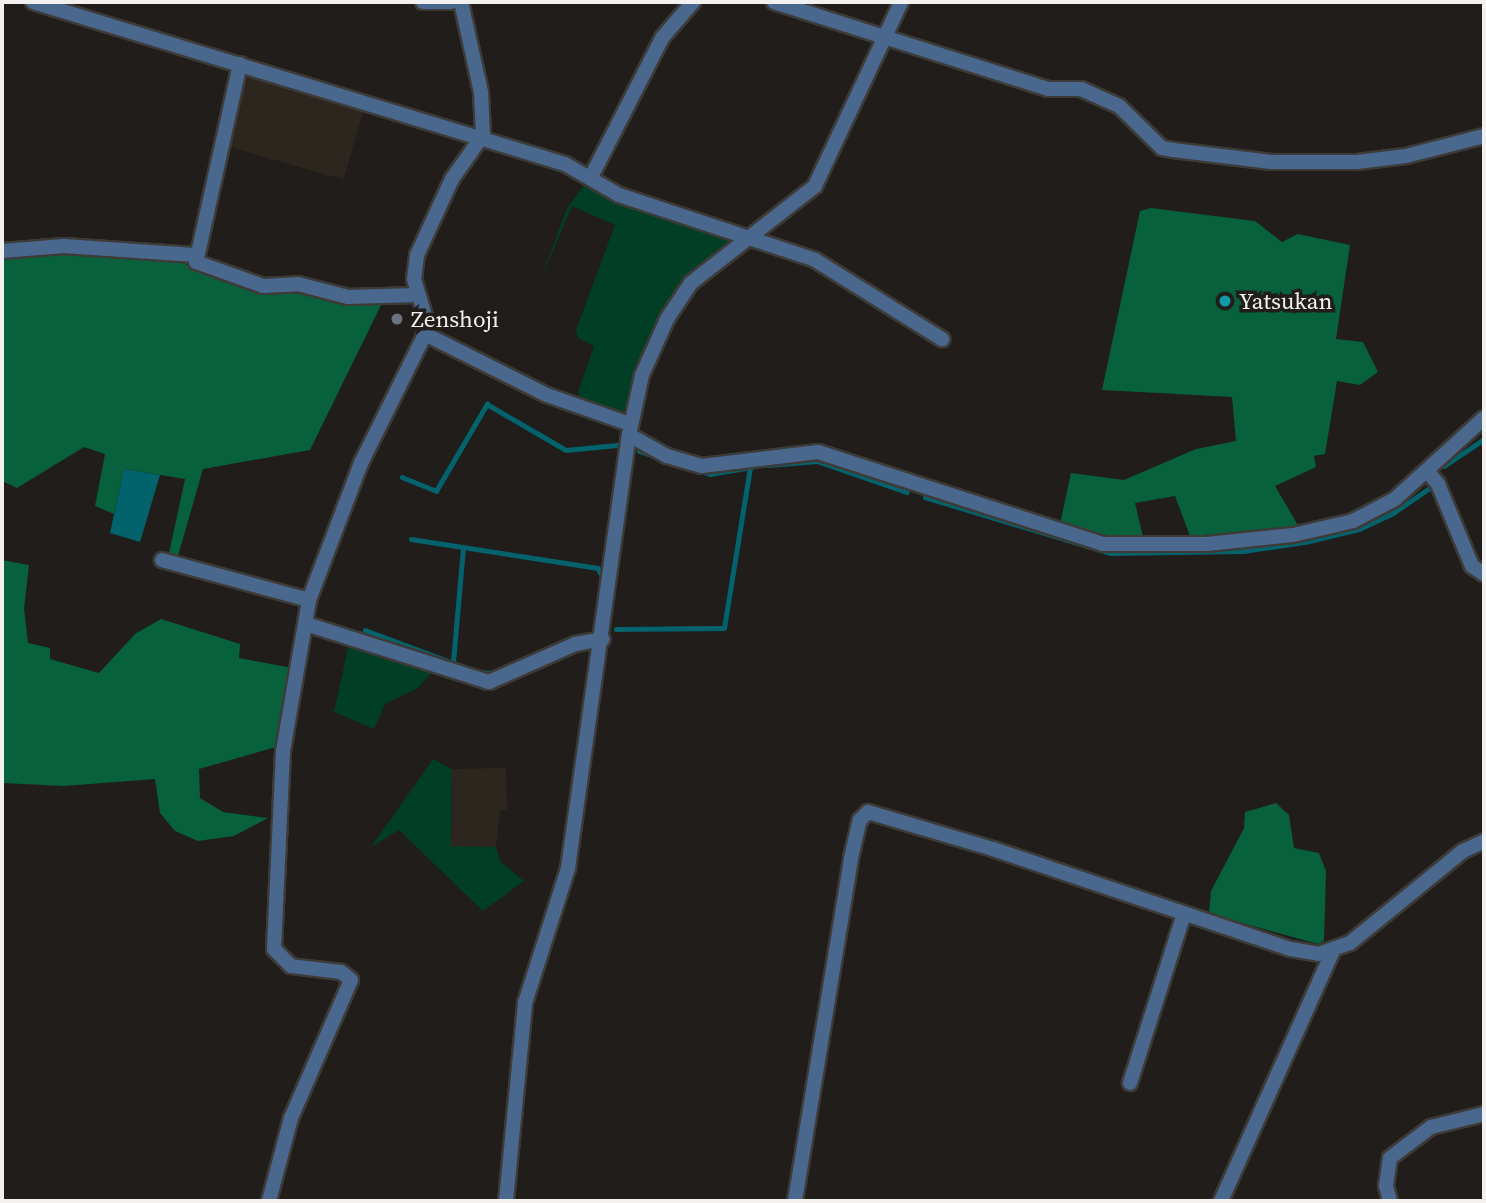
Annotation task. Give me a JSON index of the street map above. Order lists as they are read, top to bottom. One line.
{"places":["Yatsukan","Zenshoji"]}
